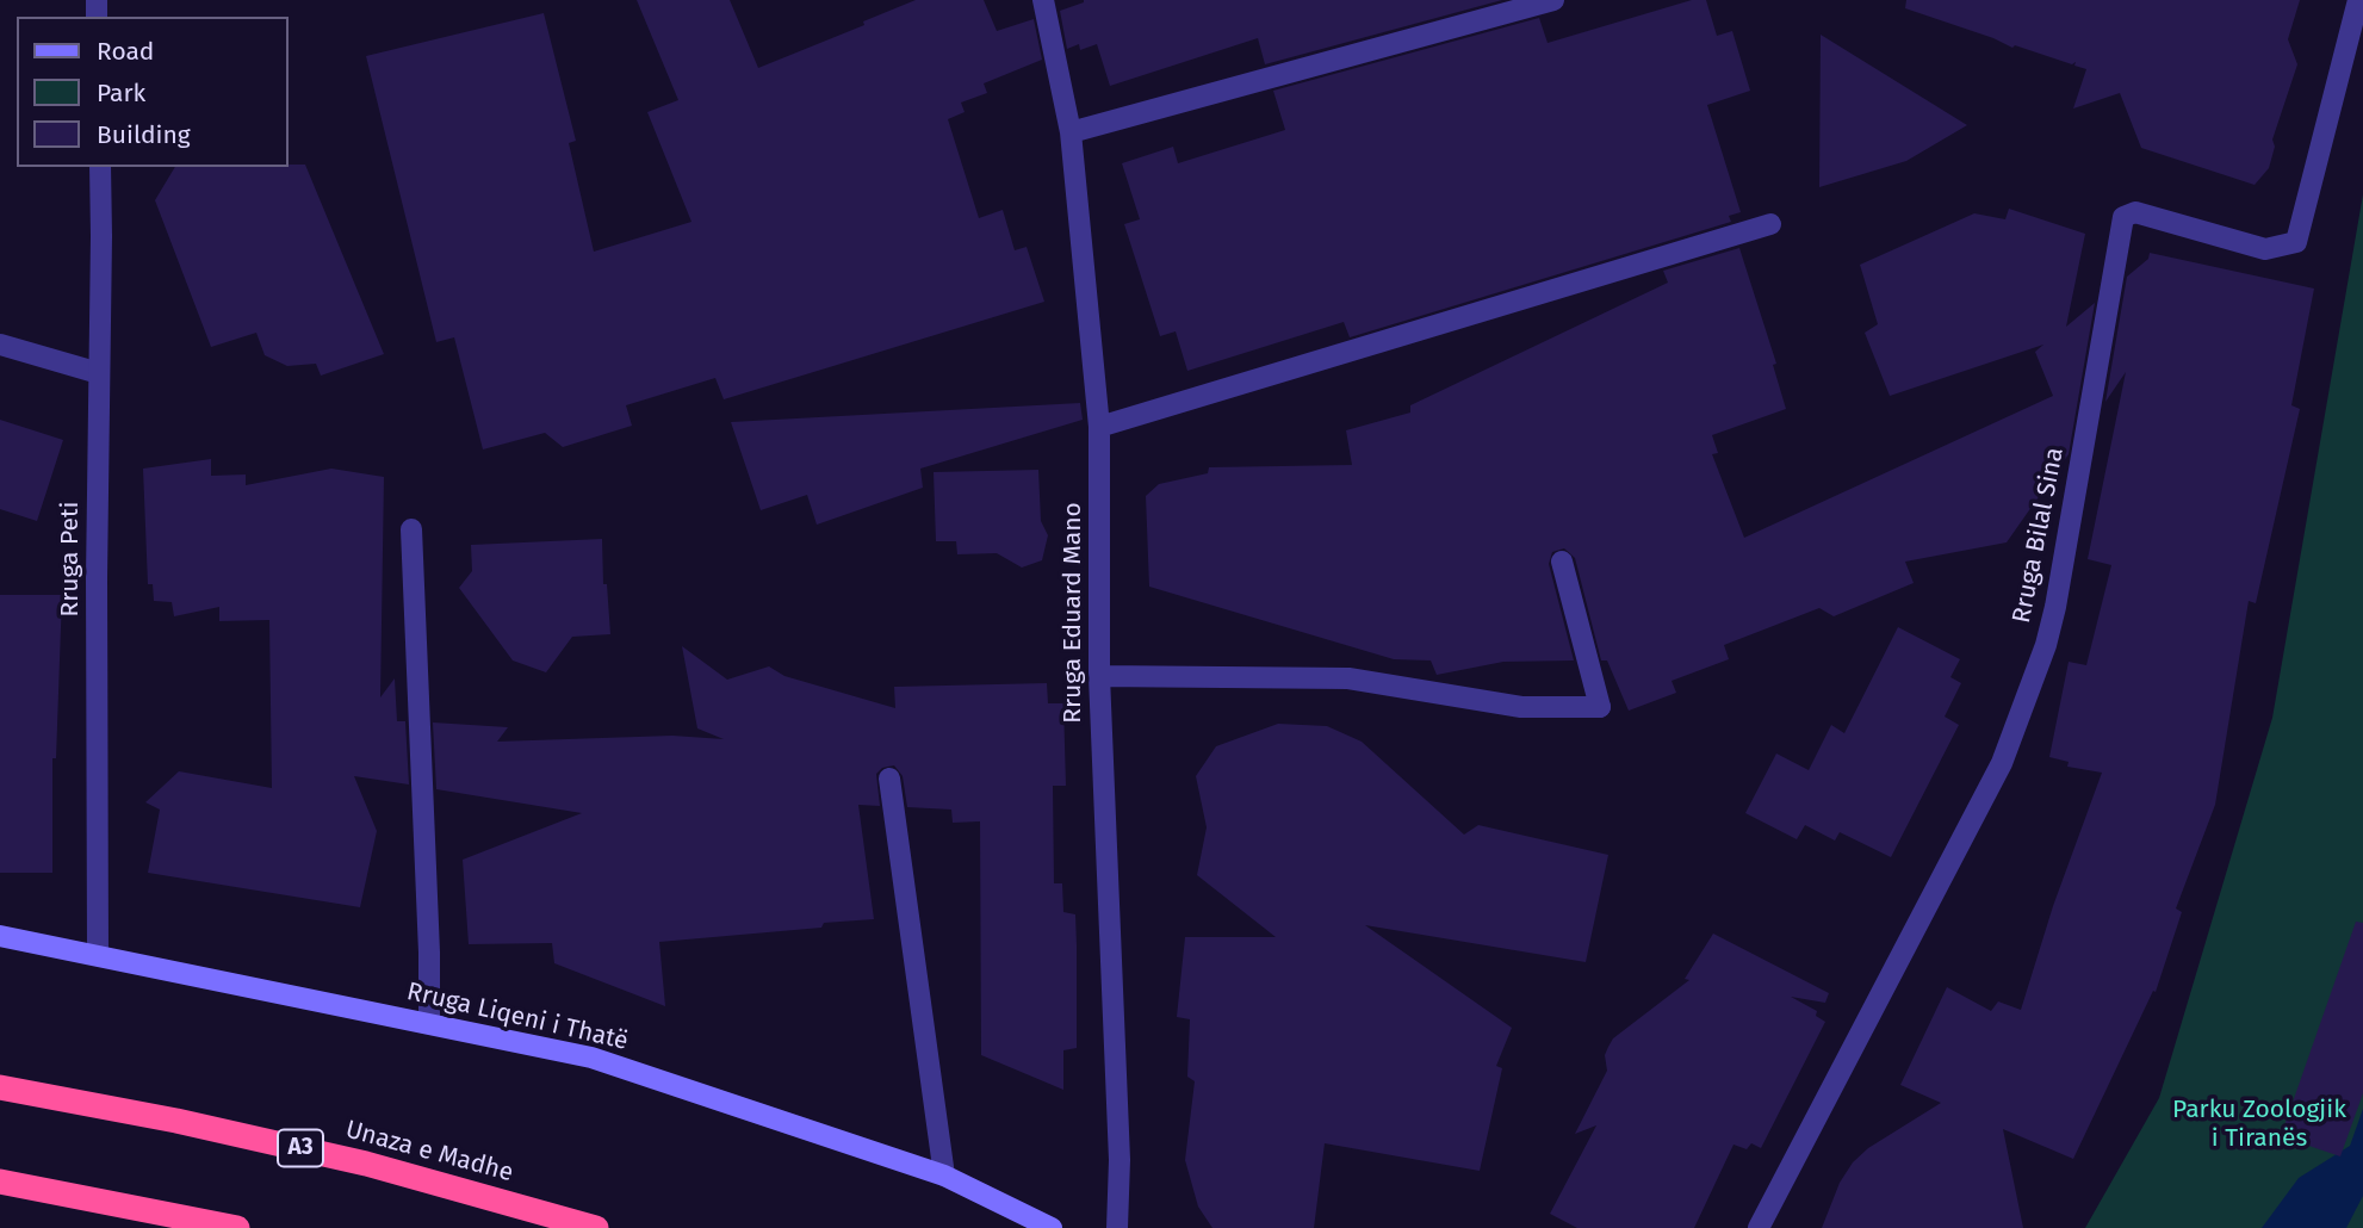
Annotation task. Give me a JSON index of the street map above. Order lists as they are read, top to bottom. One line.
{"streets":{"highway":["A3","Unaza e Madhe"],"street":["Rruga Bilal Sina","Rruga Peti","Rruga Eduard Mano","Rruga Liqeni i Thatë"]},"crossings":[["Rruga Peti","Rruga Liqeni i Thatë"]],"parks":["Parku Zoologjik i Tiranës"],"legend":["Road","Park","Building"]}
